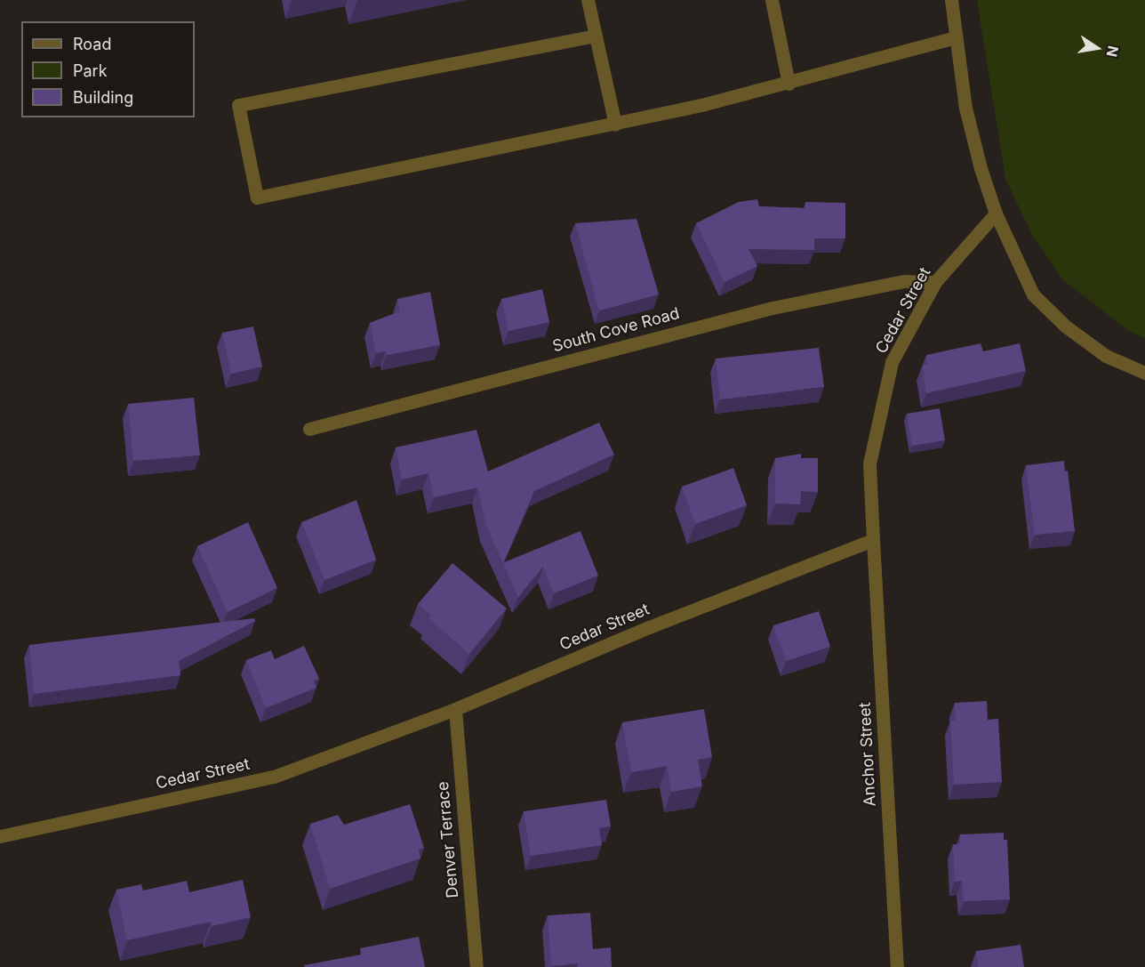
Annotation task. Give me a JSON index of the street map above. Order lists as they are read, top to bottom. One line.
{"streets":{"street":["Cedar Street","South Cove Road","Anchor Street","Denver Terrace"]},"crossings":[["Cedar Street","South Cove Road"],["Cedar Street","Anchor Street"],["Cedar Street","Denver Terrace"]],"legend":["Road","Park","Building"],"north":"right"}
